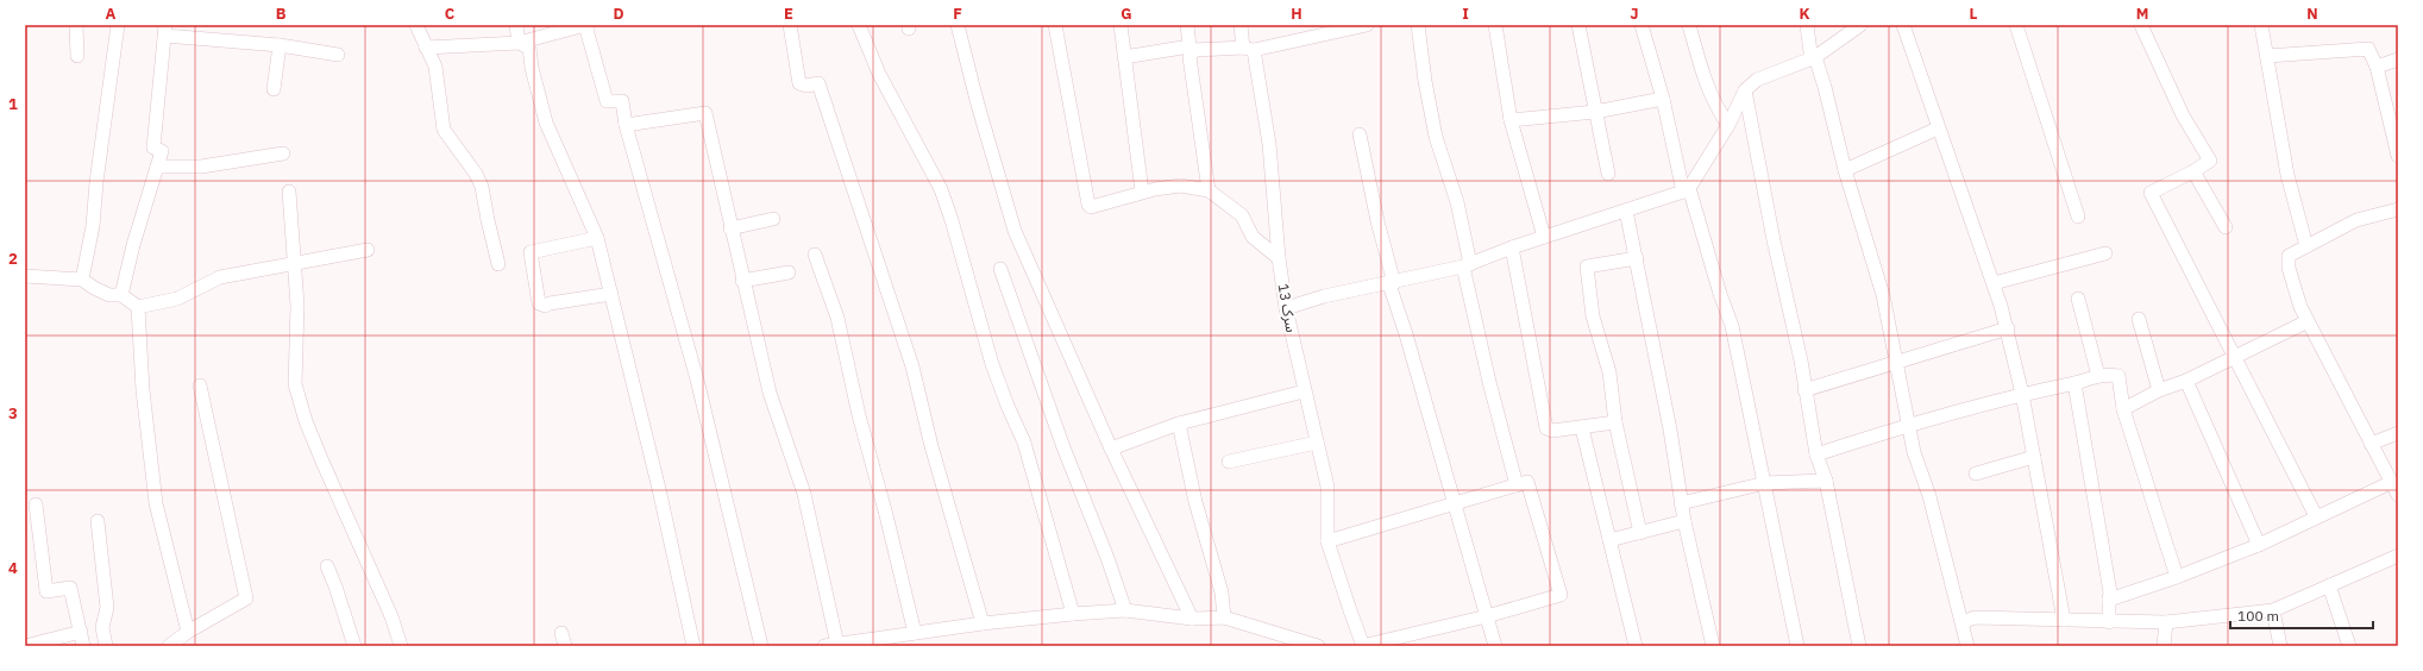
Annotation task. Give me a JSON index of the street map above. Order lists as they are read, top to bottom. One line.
{"streets":{"street":["سرک 13"]},"scale_bar":"100 m","grid":{"columns":["A","B","C","D","E","F","G","H","I","J","K","L","M","N"],"rows":["1","2","3","4"]}}
